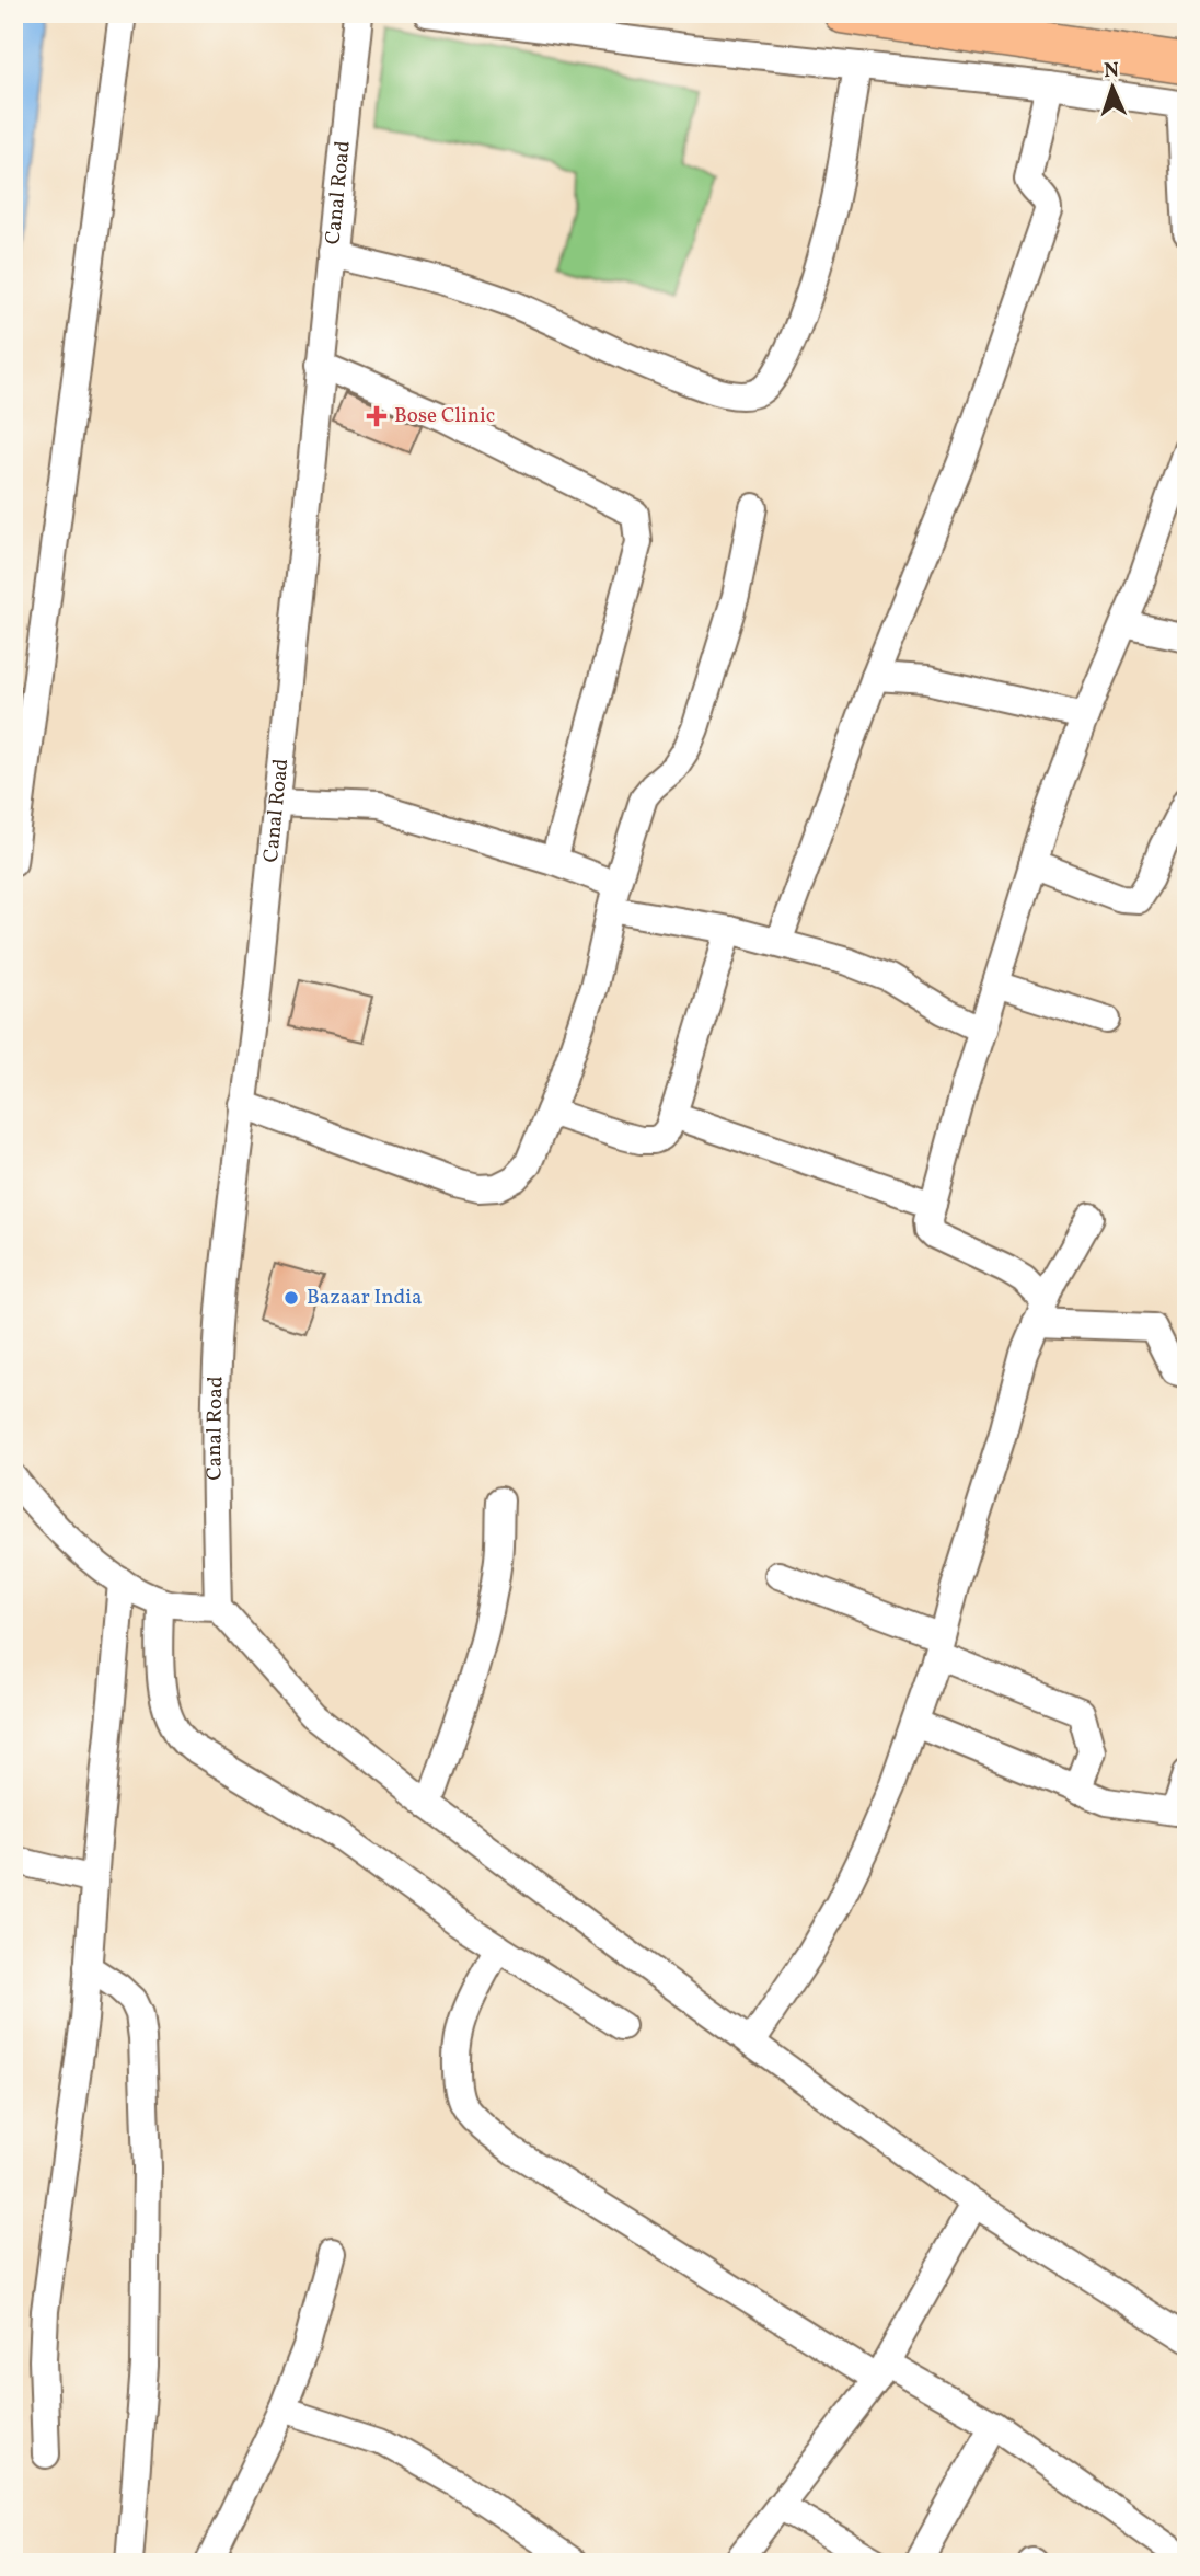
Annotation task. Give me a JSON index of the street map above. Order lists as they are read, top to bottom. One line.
{"streets":{"street":["Canal Road"]},"places":{"health":["Bose Clinic"],"other":["Bazaar India"]},"north":"top"}
